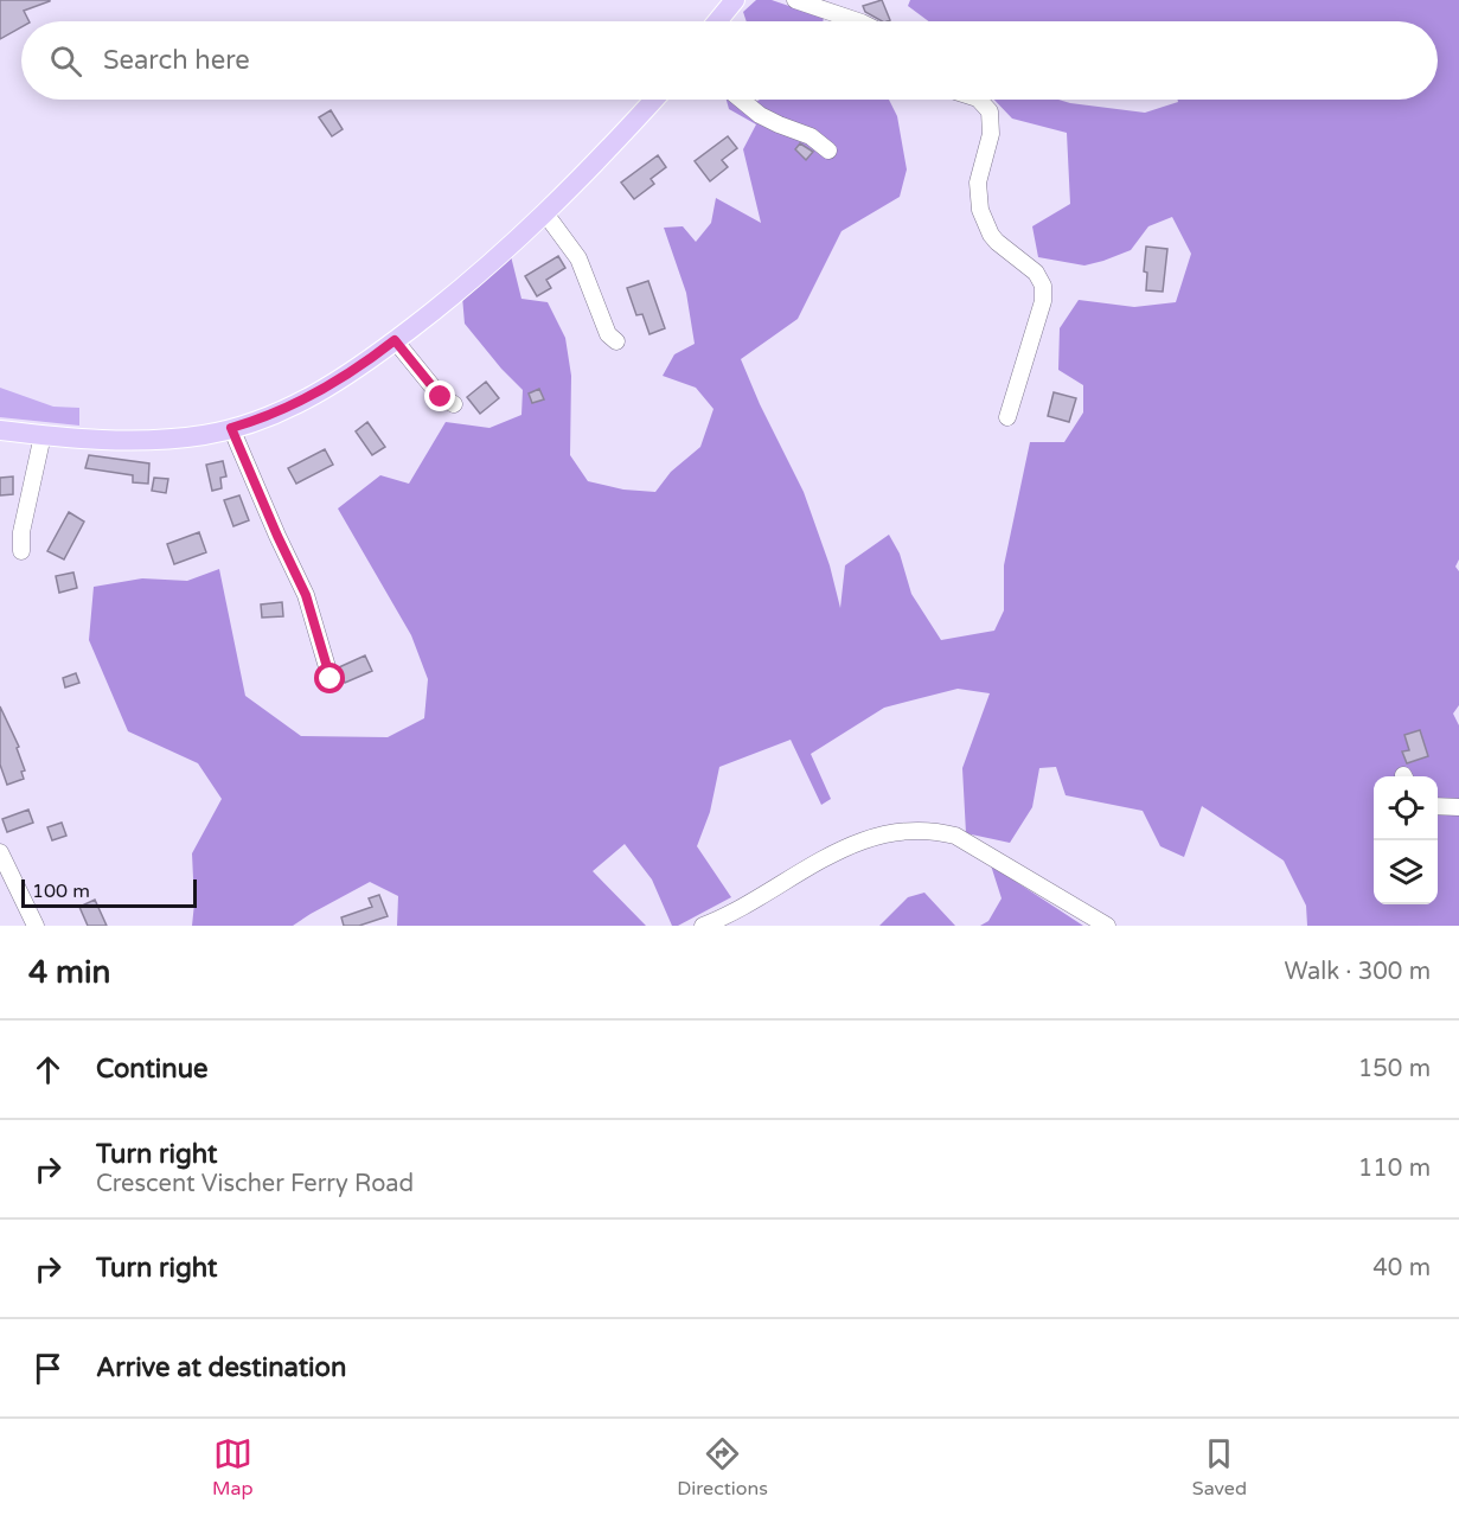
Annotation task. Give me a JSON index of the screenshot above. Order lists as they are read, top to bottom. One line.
{"scale_bar":"100 m","page":{"search":"Search here","scale":"100 m","heading":["4 min","Walk · 300 m"],"list":[["Continue","150 m"],["Turn right","Crescent Vischer Ferry Road","110 m"],["Turn right","40 m"],"Arrive at destination"],"nav":["Map","Directions","Saved"]}}
